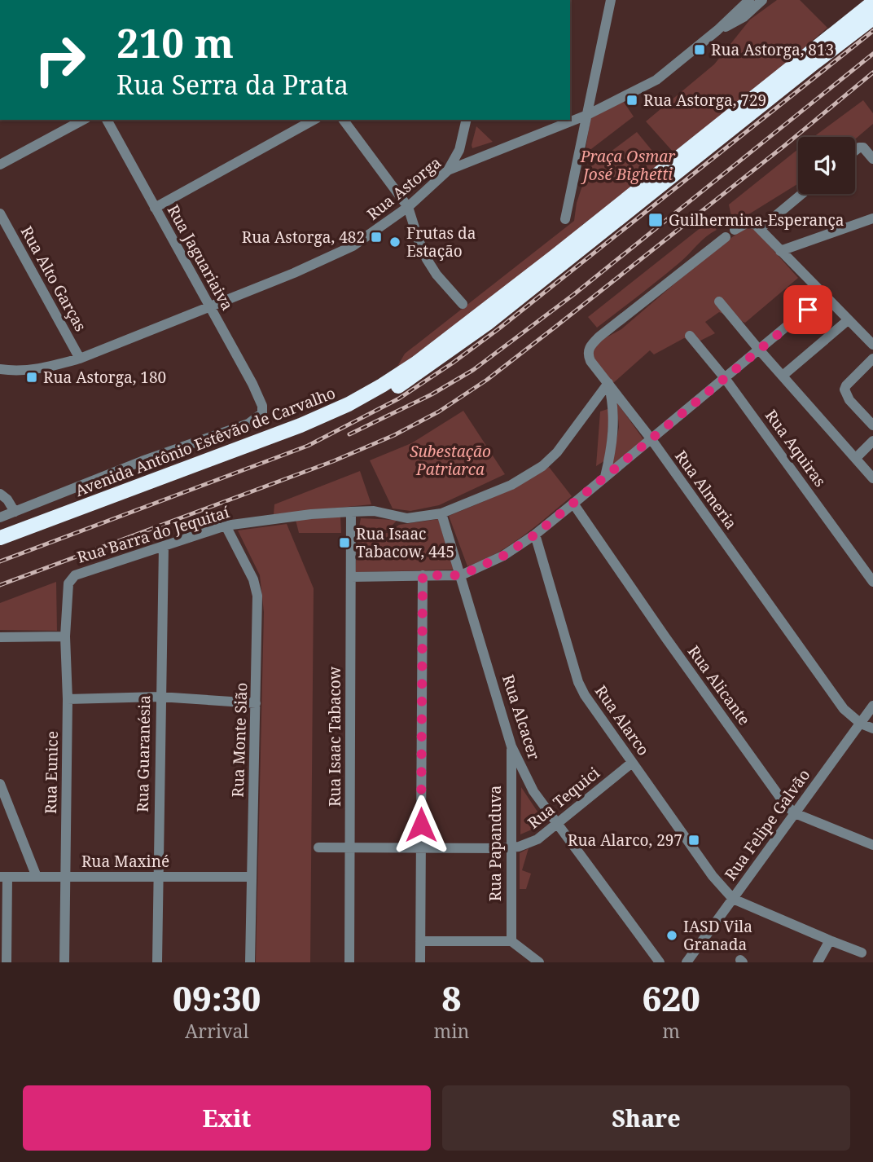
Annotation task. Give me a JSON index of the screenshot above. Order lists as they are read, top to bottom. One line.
{"streets":{"highway":["Avenida Antônio Estêvão de Carvalho"],"street":["Rua Astorga","Rua Jaguariaiva","Rua Alto Garças","Rua Aquiras","Rua Almeria","Rua Barra do Jequitaí","Rua Alicante","Rua Alcacer","Rua Alarco","Rua Isaac Tabacow","Rua Monte Sião","Rua Guaranésia","Rua Eunice","Rua Tequici","Rua Felipe Galvão","Rua Papanduva","Rua Maxiné"]},"crossings":[["Rua Astorga","Rua Jaguariaiva"],["Rua Astorga","Rua Alto Garças"],["Rua Jaguariaiva","Avenida Antônio Estêvão de Carvalho"],["Rua Almeria","Rua Barra do Jequitaí"],["Rua Almeria","Rua Felipe Galvão"],["Rua Barra do Jequitaí","Rua Alcacer"],["Rua Barra do Jequitaí","Rua Isaac Tabacow"],["Rua Barra do Jequitaí","Rua Monte Sião"],["Rua Barra do Jequitaí","Rua Guaranésia"],["Rua Barra do Jequitaí","Rua Eunice"],["Rua Alicante","Rua Felipe Galvão"],["Rua Alcacer","Rua Tequici"],["Rua Alcacer","Rua Papanduva"],["Rua Alarco","Rua Tequici"],["Rua Alarco","Rua Felipe Galvão"],["Rua Isaac Tabacow","Rua Tequici"],["Rua Monte Sião","Rua Maxiné"],["Rua Guaranésia","Rua Maxiné"],["Rua Eunice","Rua Maxiné"],["Rua Tequici","Rua Papanduva"]],"parks":["Praça Osmar José Bighetti","Subestação Patriarca"],"places":{"transit":["Rua Astorga, 813","Rua Astorga, 729","Guilhermina-Esperança","Rua Astorga, 482","Rua Astorga, 180","Rua Isaac Tabacow, 445","Rua Alarco, 297"],"other":["Frutas da Estação","IASD Vila Granada"]},"page":{"turn":["210 m","Rua Serra da Prata"],"eta":["09:30","Arrival","8","min","620","m"],"buttons":["Exit","Share"]}}
